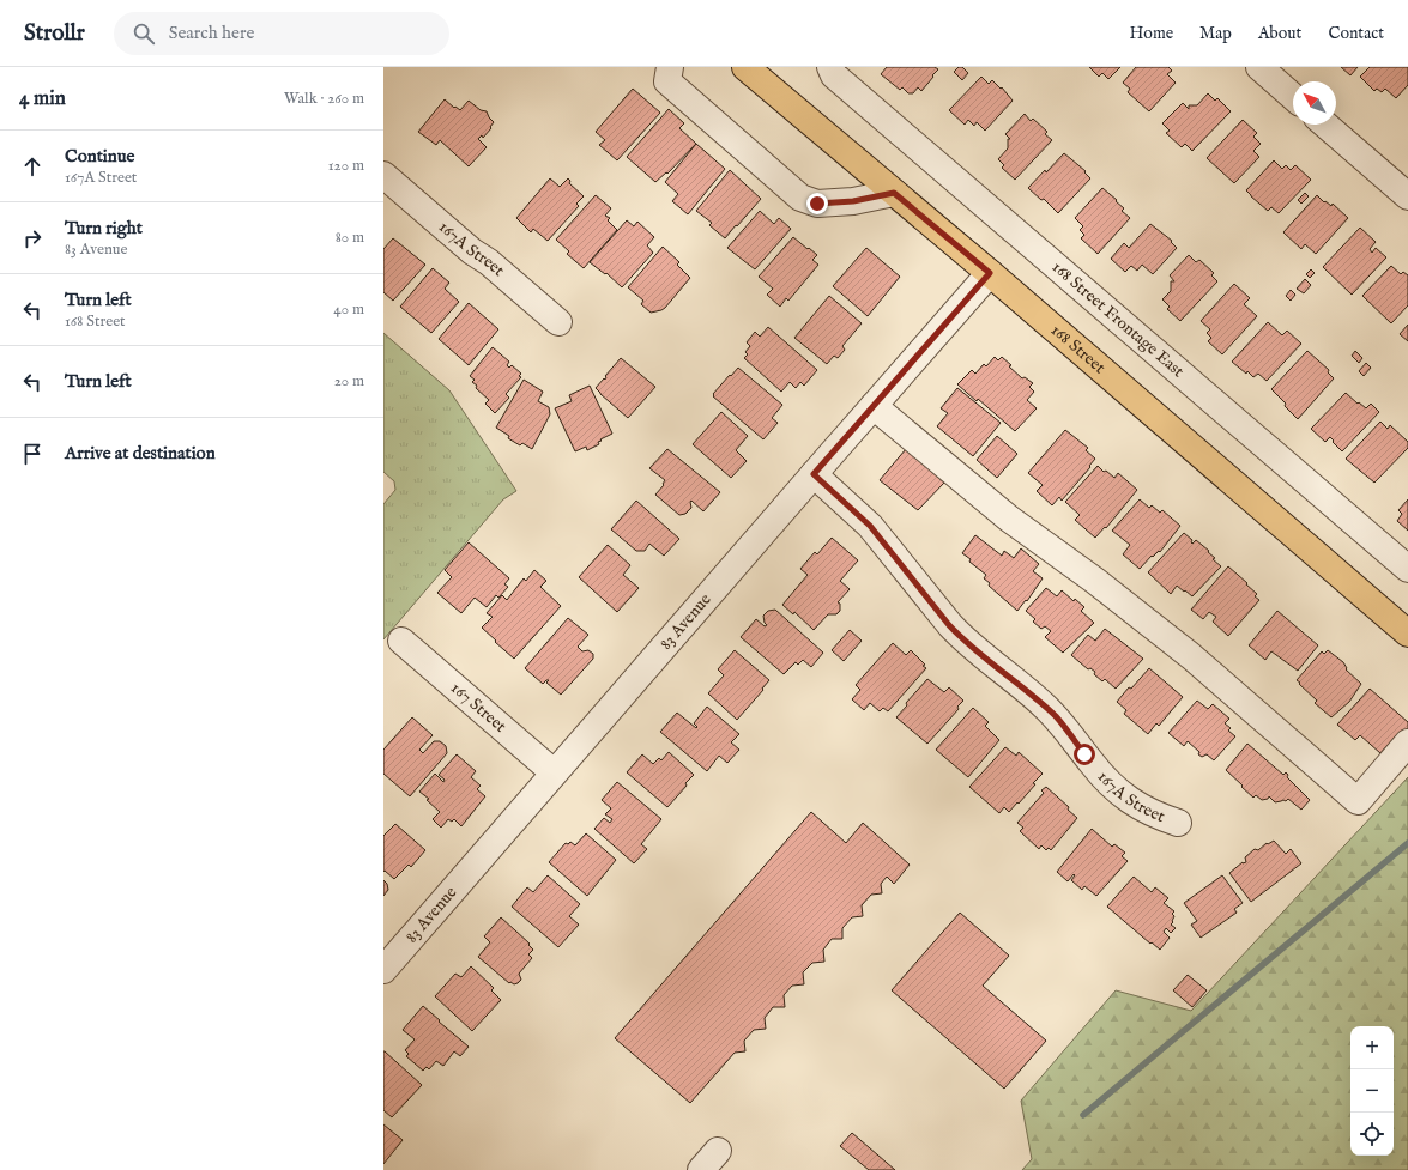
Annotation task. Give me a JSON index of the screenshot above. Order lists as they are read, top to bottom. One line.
{"streets":{"main road":["168 Street"],"street":["167A Street","168 Street Frontage East","83 Avenue","167 Street"]},"crossings":[["167A Street","83 Avenue"],["168 Street","83 Avenue"],["83 Avenue","167 Street"]],"north":"top left","page":{"header":"Strollr","search":"Search here","nav":["Home","Map","About","Contact"],"heading":["4 min","Walk · 260 m"],"list":[["Continue","167A Street","120 m"],["Turn right","83 Avenue","80 m"],["Turn left","168 Street","40 m"],["Turn left","20 m"],"Arrive at destination"],"map_buttons":["+","−"]}}
